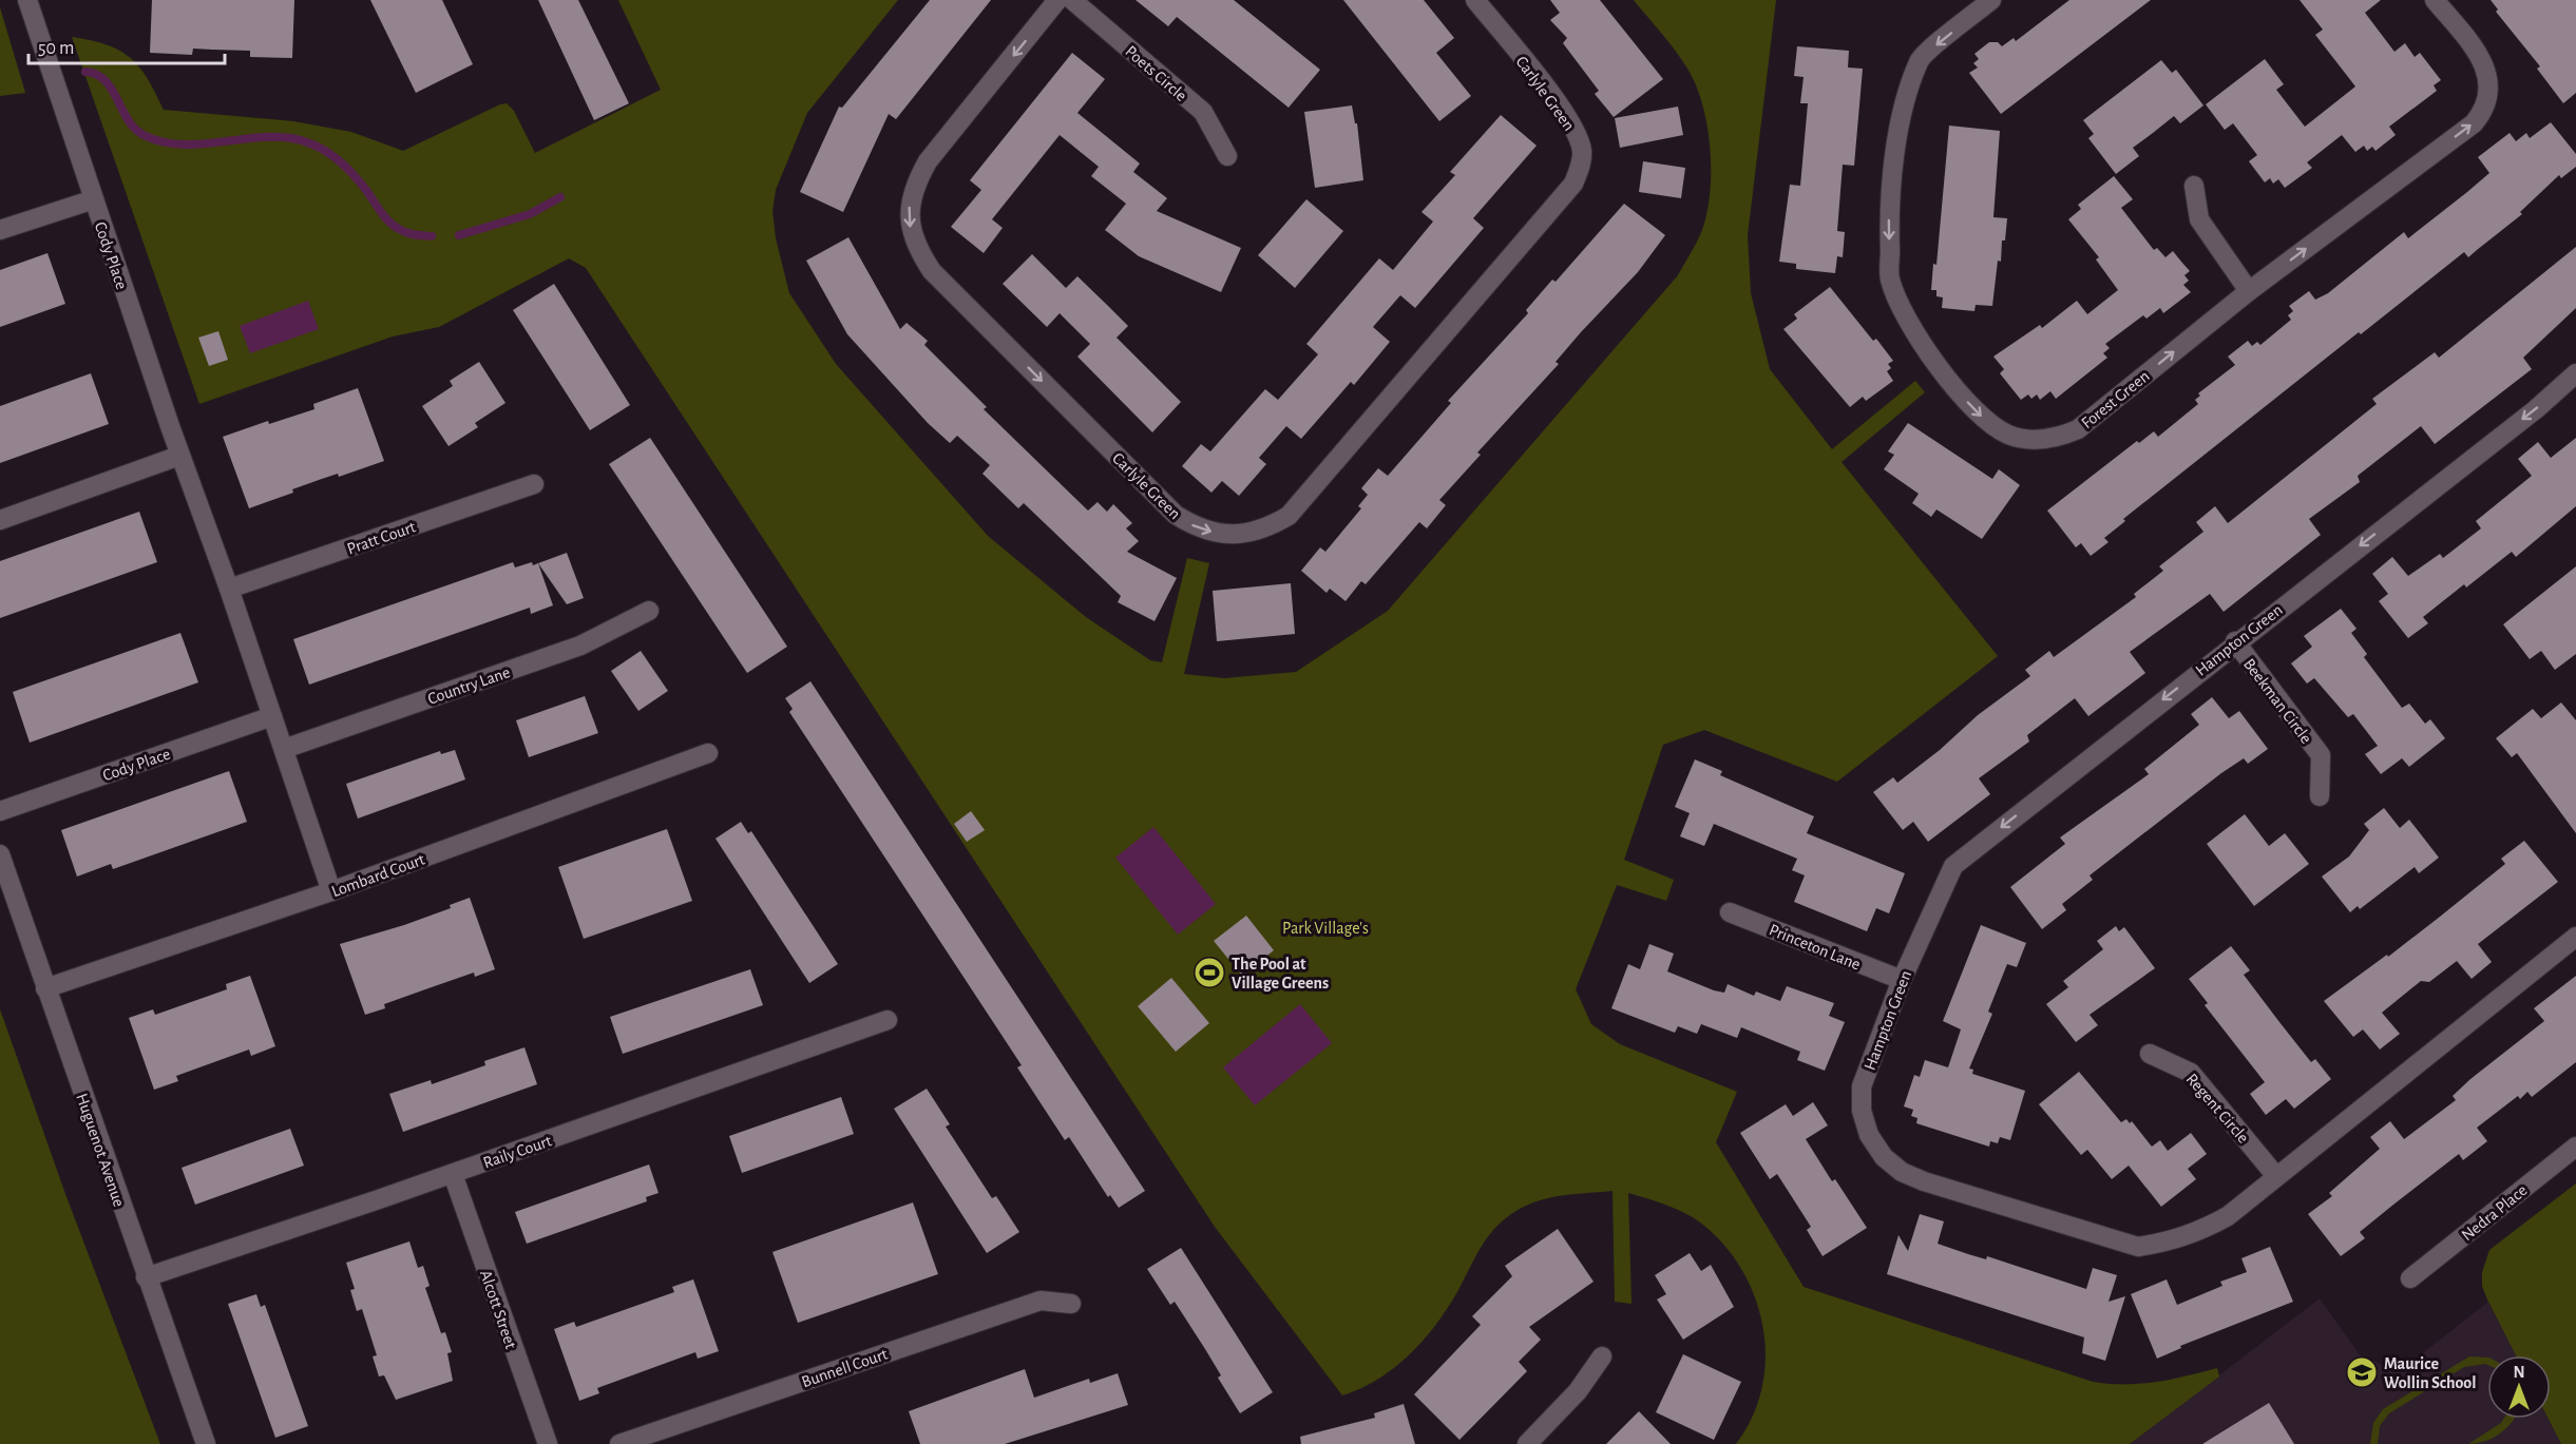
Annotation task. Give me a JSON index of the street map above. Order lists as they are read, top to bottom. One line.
{"streets":{"street":["Poets Circle","Carlyle Green","Cody Place","Forest Green","Pratt Court","Hampton Green","Country Lane","Beekman Circle","Lombard Court","Princeton Lane","Regent Circle","Huguenot Avenue","Raily Court","Nedra Place","Alcott Street","Bunnell Court"]},"crossings":[["Cody Place","Pratt Court"],["Cody Place","Country Lane"],["Cody Place","Lombard Court"],["Hampton Green","Beekman Circle"],["Hampton Green","Princeton Lane"],["Hampton Green","Regent Circle"],["Lombard Court","Huguenot Avenue"],["Huguenot Avenue","Raily Court"],["Raily Court","Alcott Street"]],"one_way":["Hampton Green"],"parks":["Park Village's"],"places":{"sports":["The Pool at Village Greens"],"school or university":["Maurice Wollin School"]},"scale_bar":"50 m","north":"top"}
